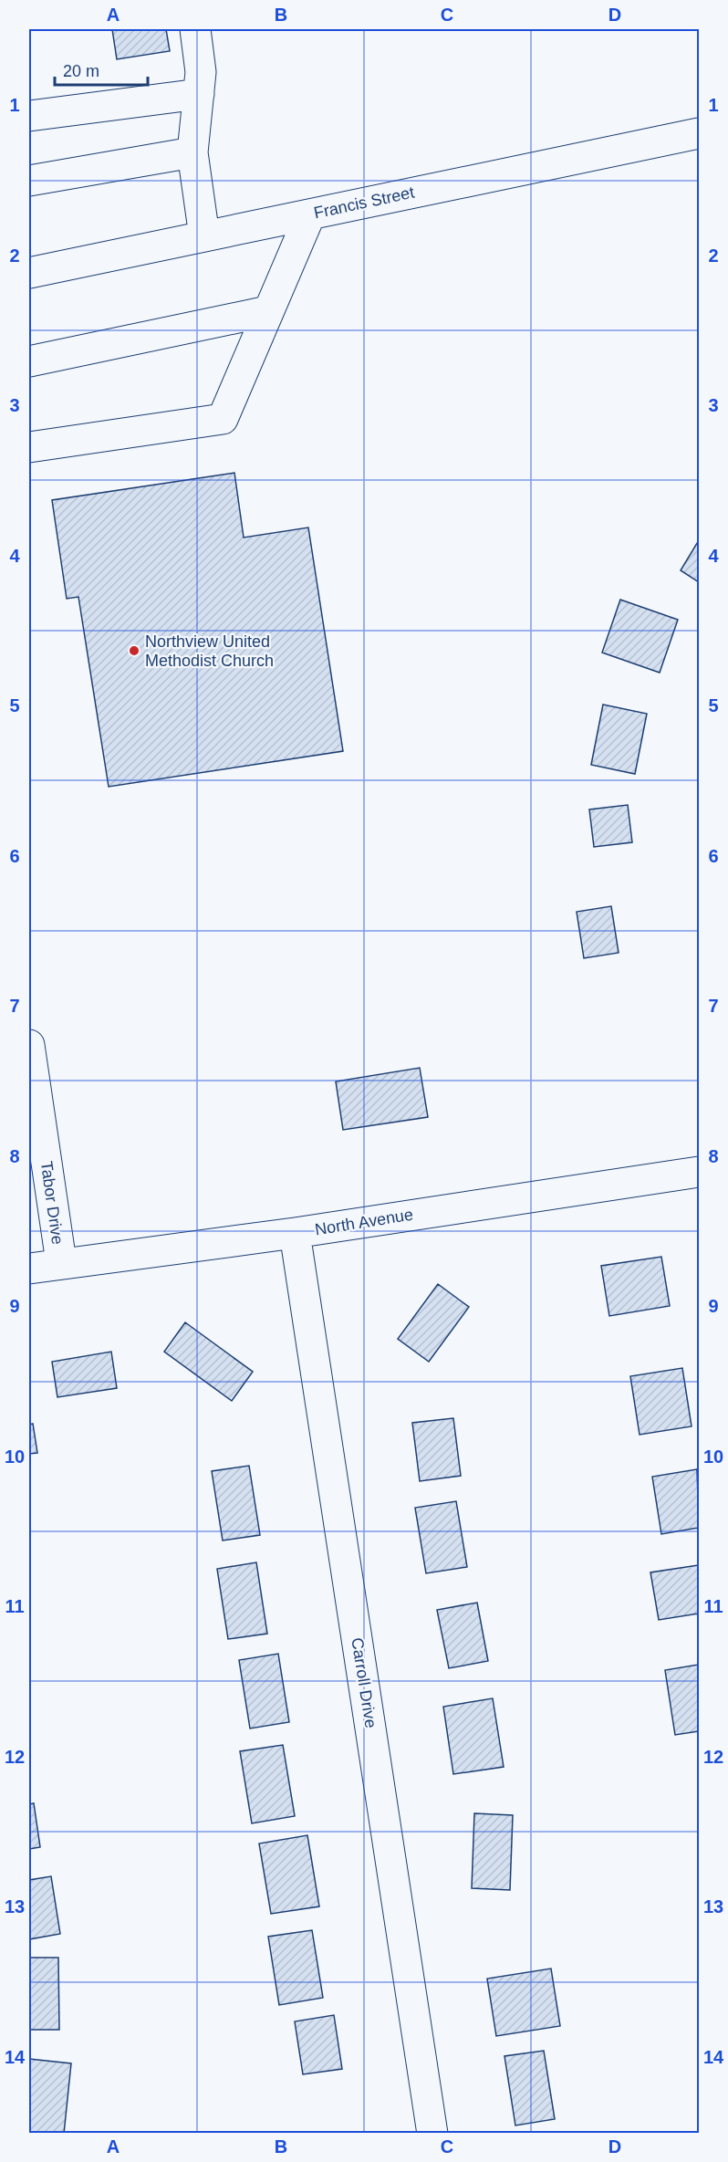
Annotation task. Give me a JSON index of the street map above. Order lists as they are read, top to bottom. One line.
{"streets":{"street":["Francis Street","Tabor Drive","North Avenue","Carroll Drive"]},"crossings":[["Tabor Drive","North Avenue"],["North Avenue","Carroll Drive"]],"places":["Northview United Methodist Church"],"scale_bar":"20 m","grid":{"columns":["A","B","C","D"],"rows":["1","2","3","4","5","6","7","8","9","10","11","12","13","14"]}}
